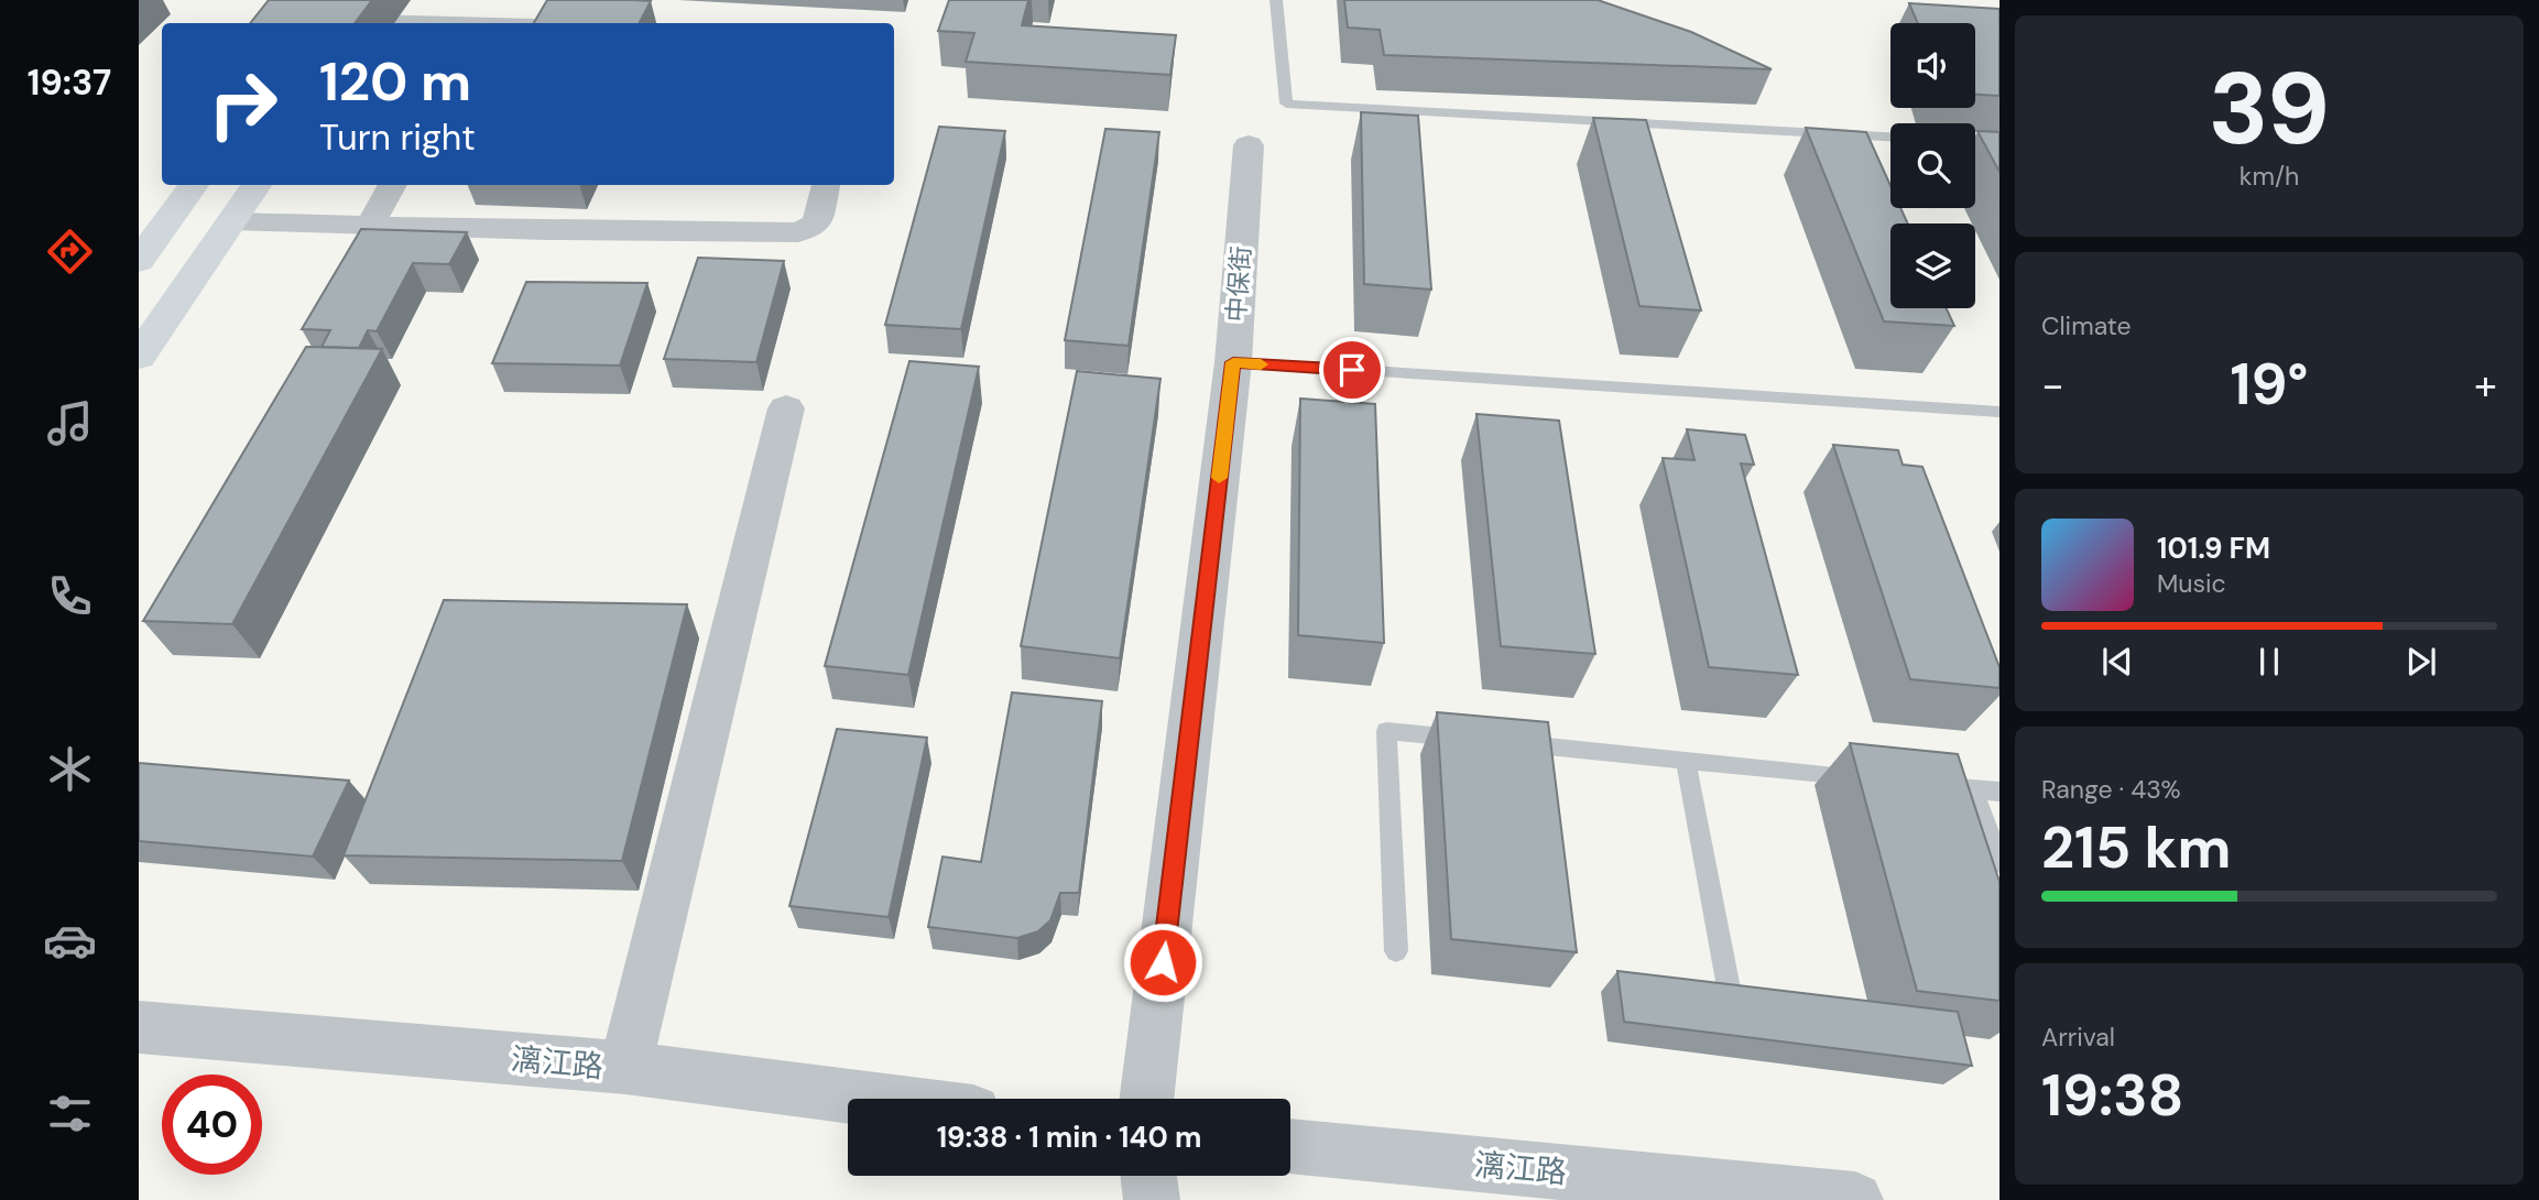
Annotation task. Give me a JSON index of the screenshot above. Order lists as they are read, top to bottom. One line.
{"streets":{"street":["中保街","漓江路"]},"page":{"tabs":"19:37","tile":[["39","km/h"],"Climate",["Range · 43%","215 km"],["Arrival","19:38"]],"turn":["120 m","Turn right"],"heat":["−","19°","+"],"song":["101.9 FM","Music"],"limit":"40","trip":"19:38 · 1 min · 140 m"}}
